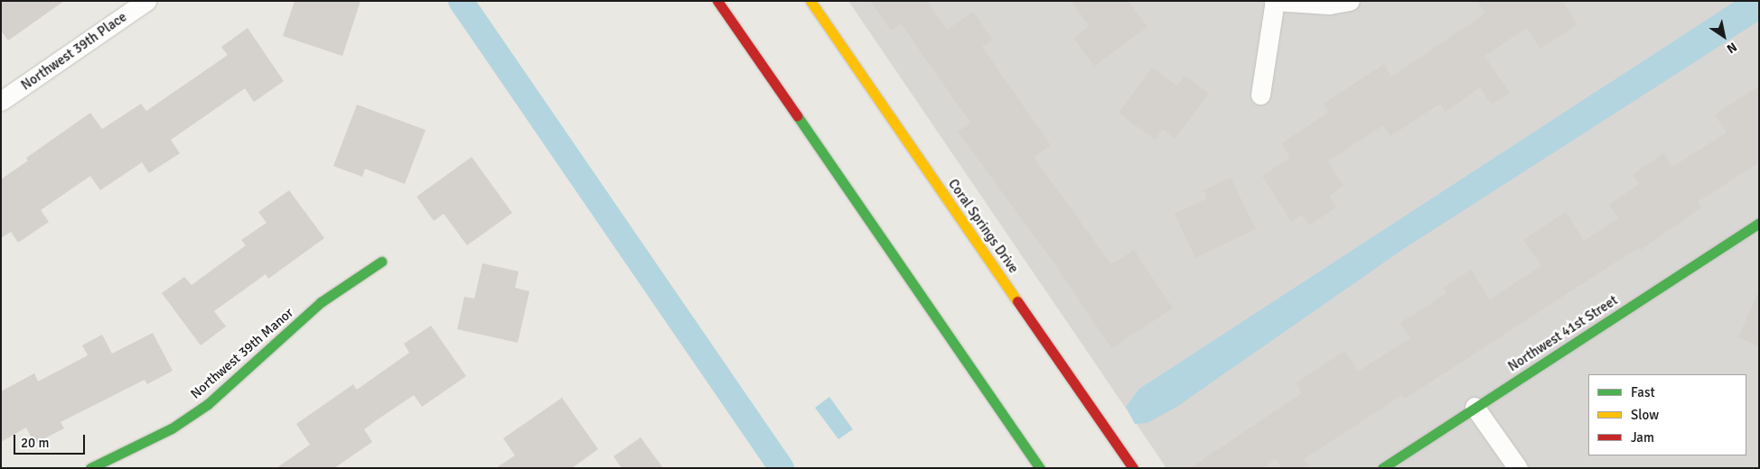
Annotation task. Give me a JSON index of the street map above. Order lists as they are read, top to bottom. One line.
{"streets":{"main road":["Coral Springs Drive","Northwest 41st Street","Northwest 39th Manor"],"street":["Northwest 39th Place"]},"legend":["Fast","Slow","Jam"],"scale_bar":"20 m","north":"bottom right"}
